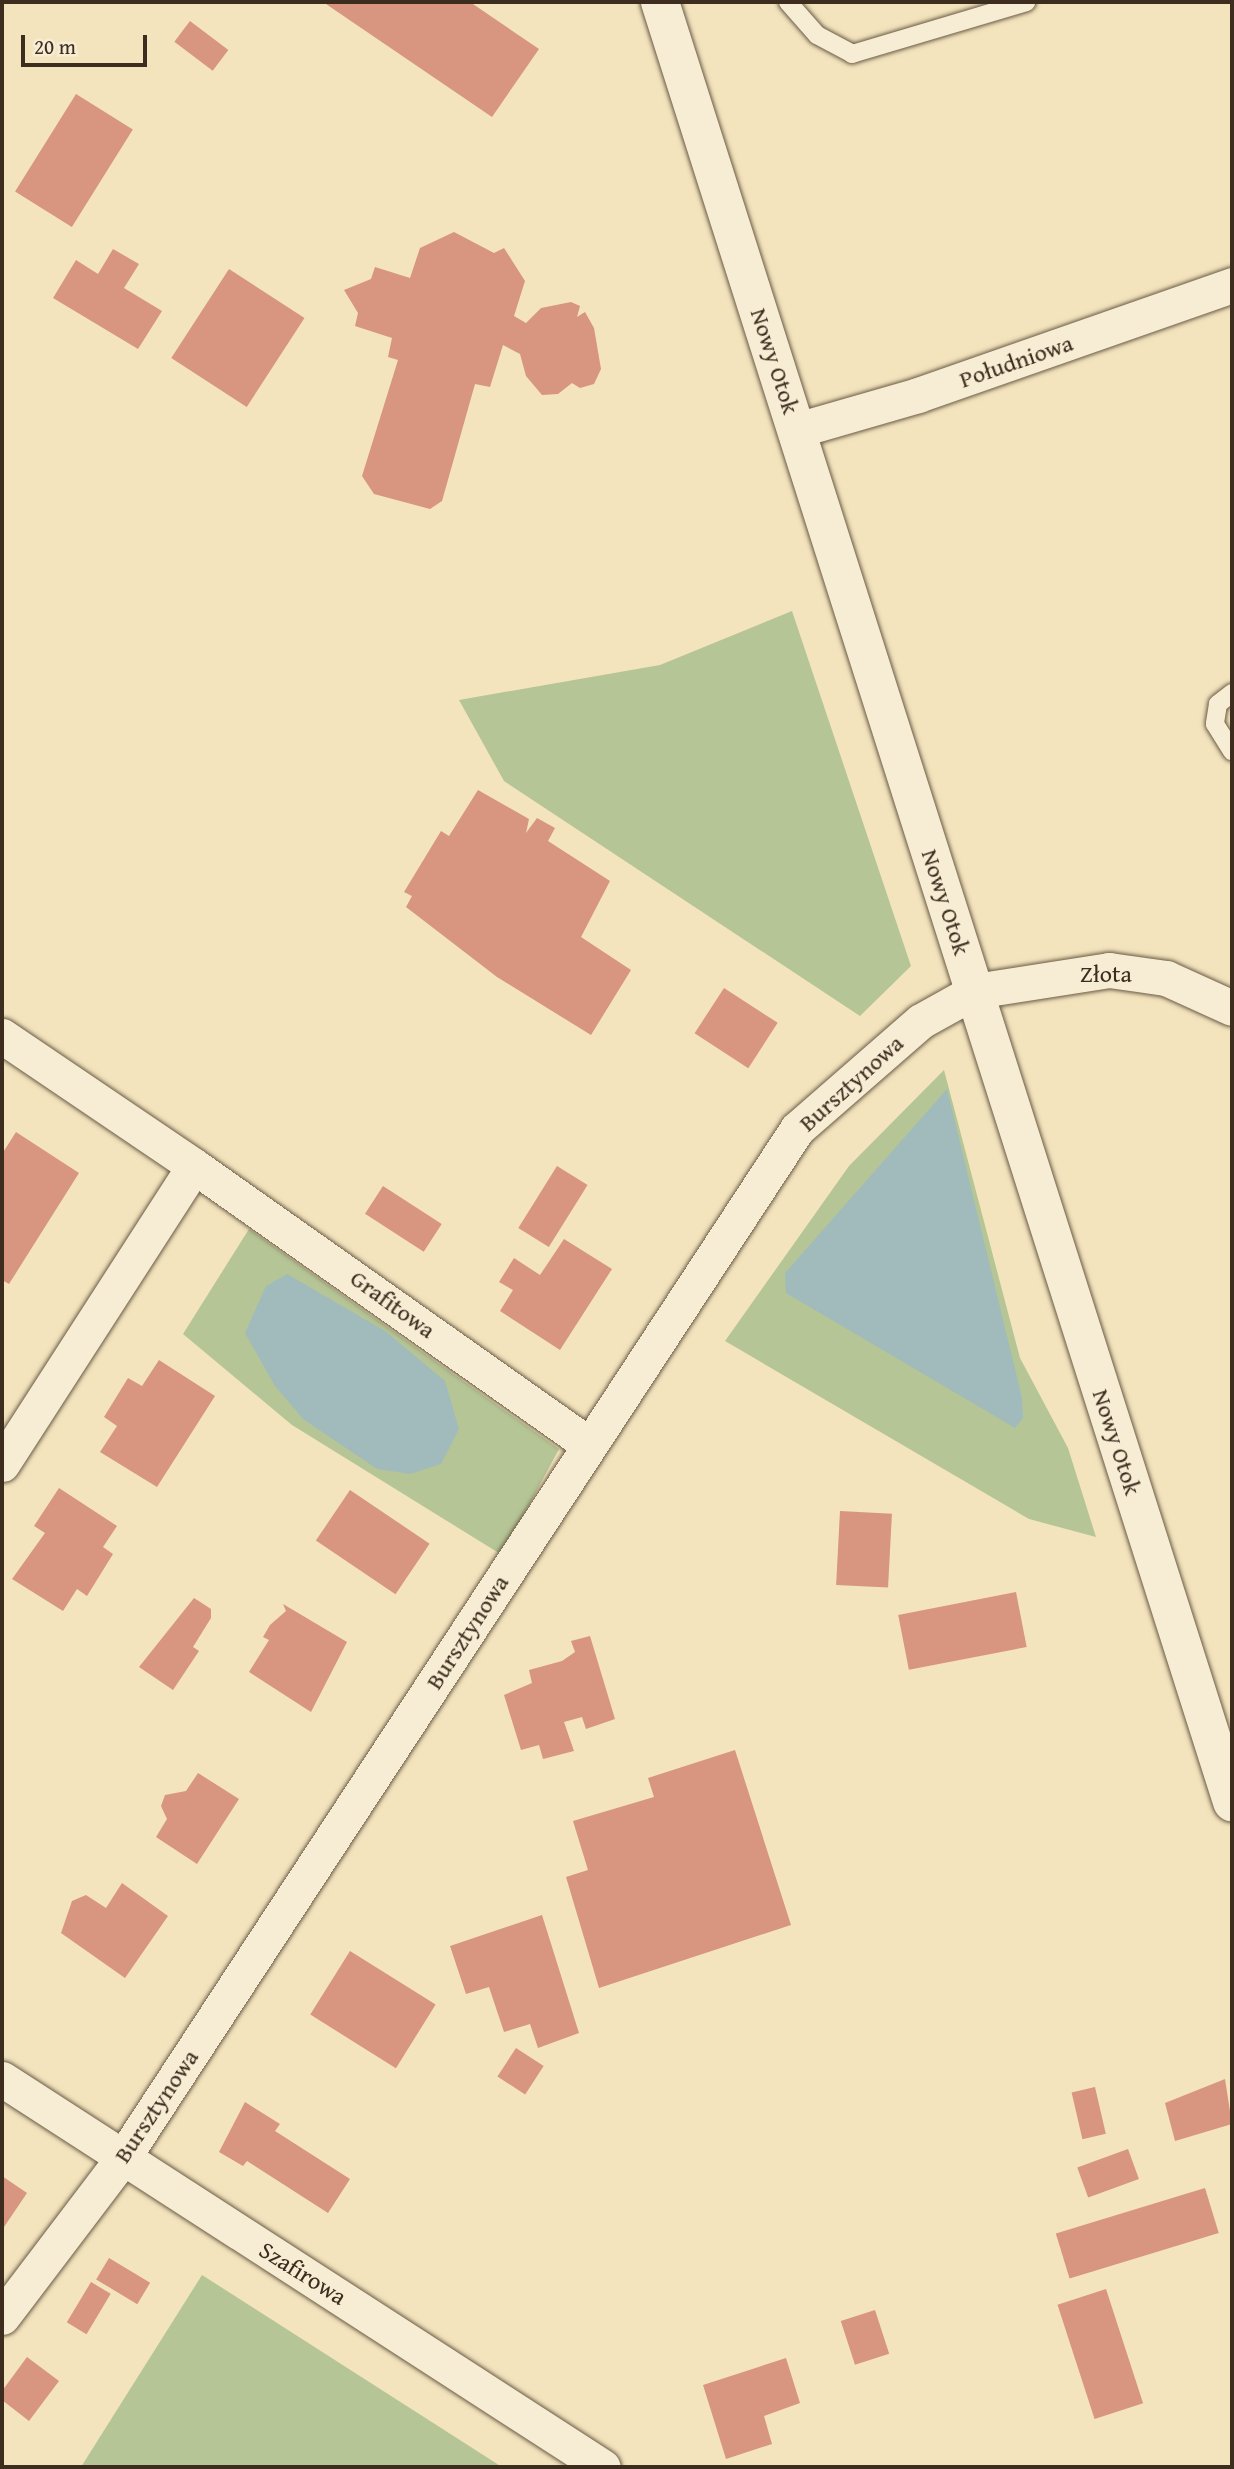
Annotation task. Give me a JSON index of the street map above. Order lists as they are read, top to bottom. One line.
{"streets":{"main road":["Nowy Otok"],"street":["Południowa","Złota","Bursztynowa","Grafitowa","Szafirowa"]},"crossings":[["Nowy Otok","Południowa"],["Nowy Otok","Złota"],["Nowy Otok","Bursztynowa"],["Złota","Bursztynowa"],["Bursztynowa","Grafitowa"],["Bursztynowa","Szafirowa"]],"scale_bar":"20 m"}
